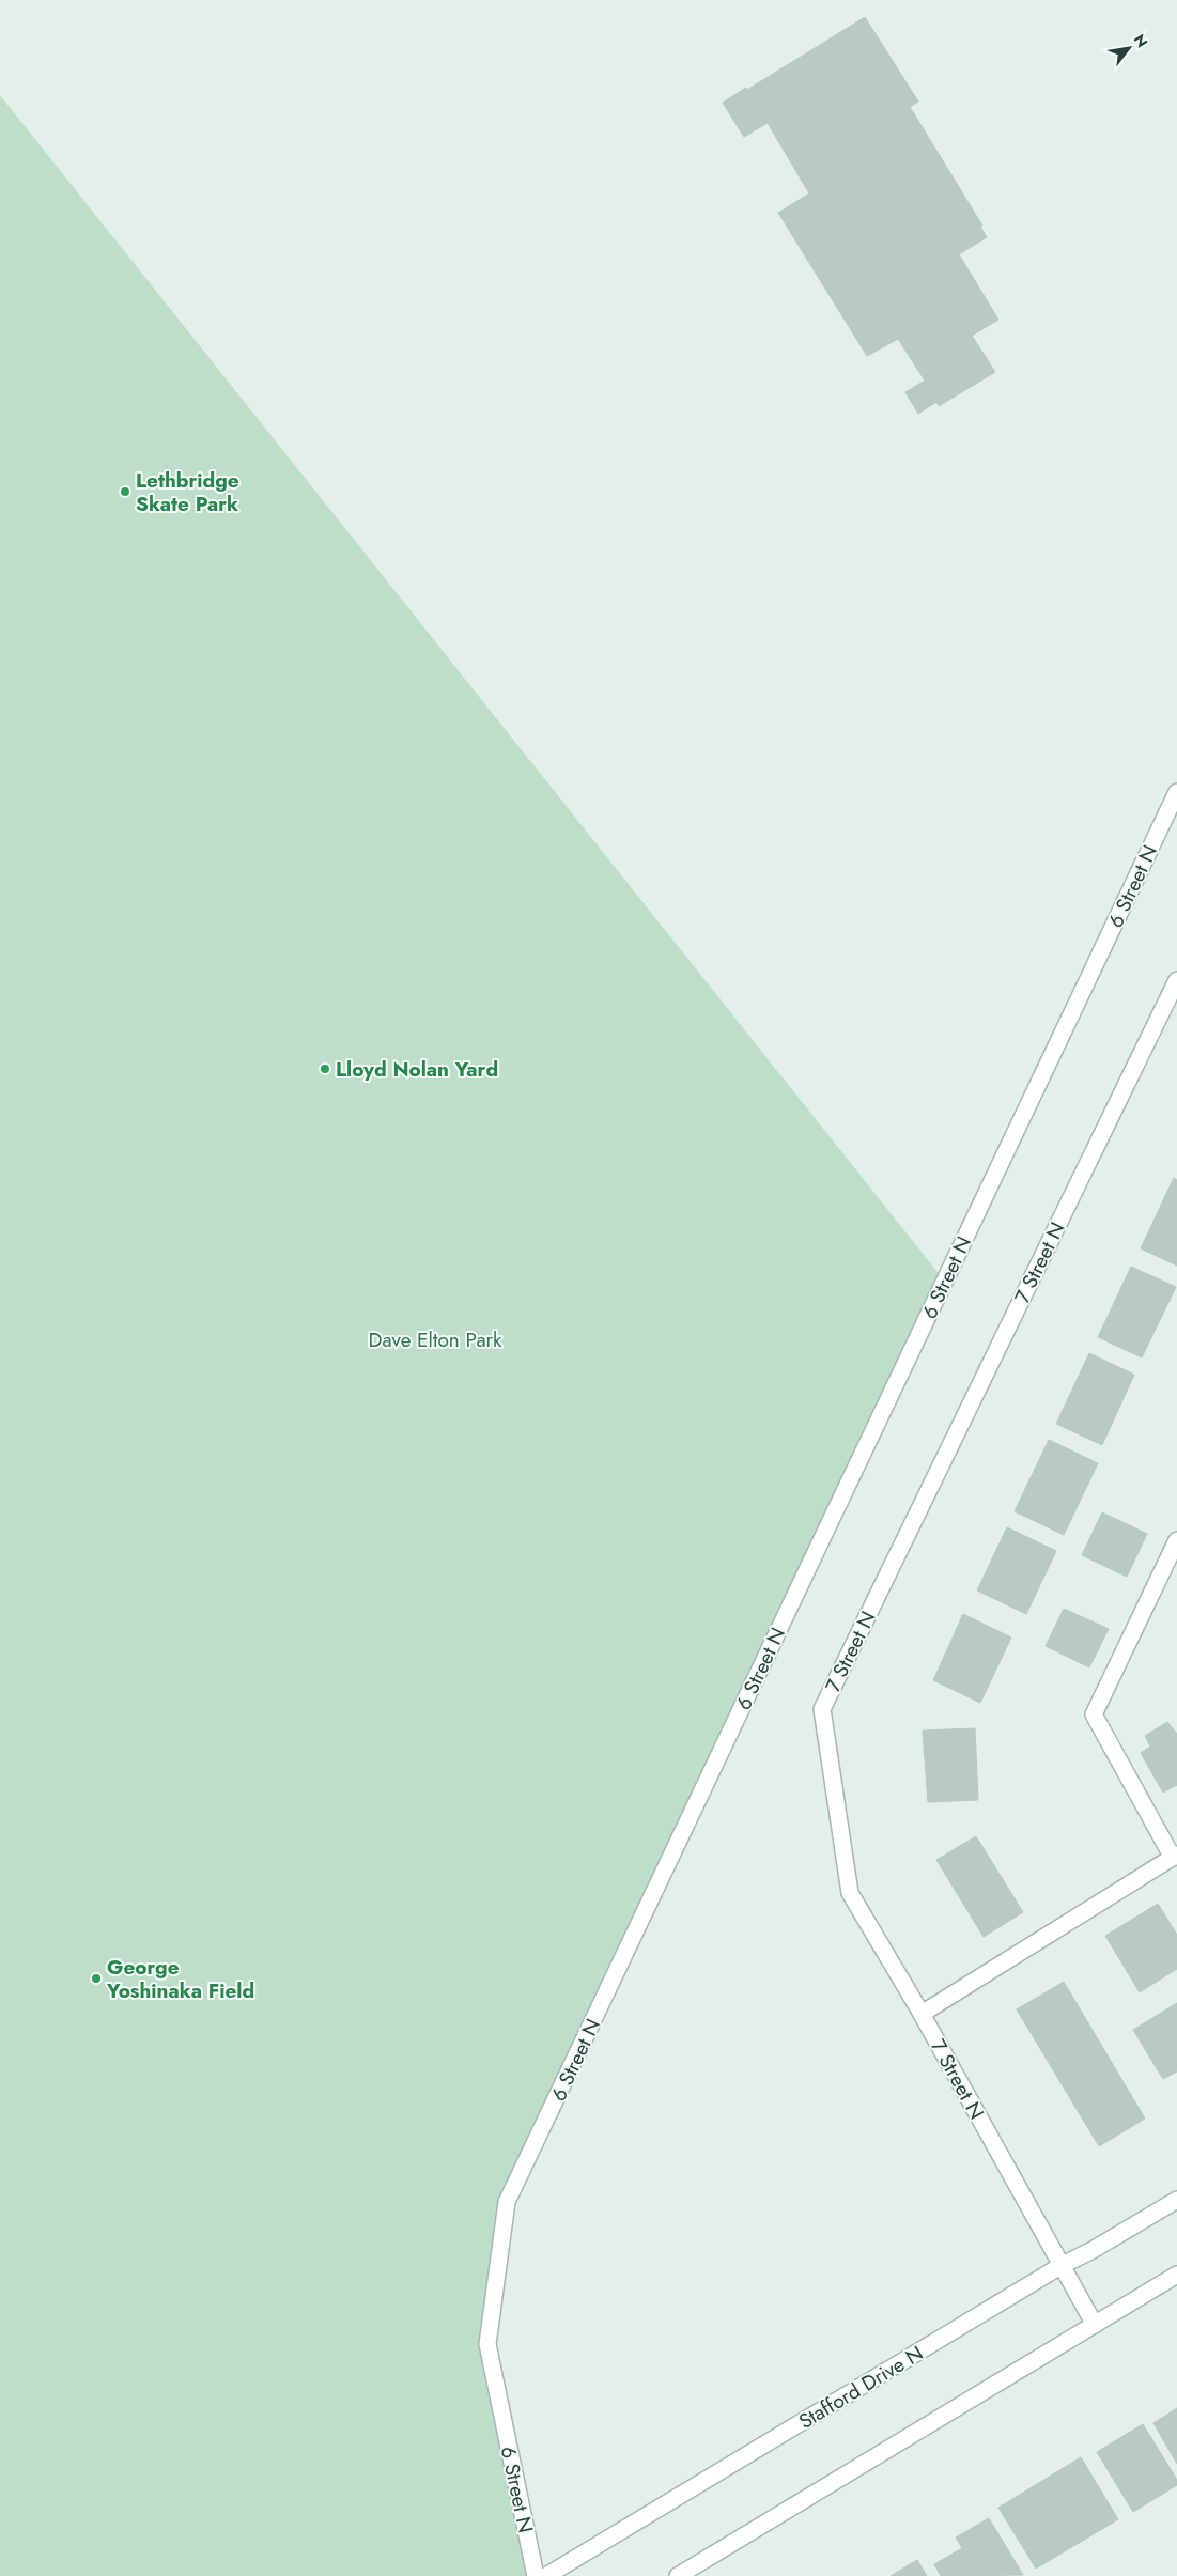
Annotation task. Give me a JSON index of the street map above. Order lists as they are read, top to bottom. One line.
{"streets":{"street":["6 Street N","7 Street N","Stafford Drive N"]},"crossings":[["7 Street N","Stafford Drive N"]],"parks":["Dave Elton Park"],"places":["Lethbridge Skate Park","Lloyd Nolan Yard","George Yoshinaka Field"],"north":"top right"}
